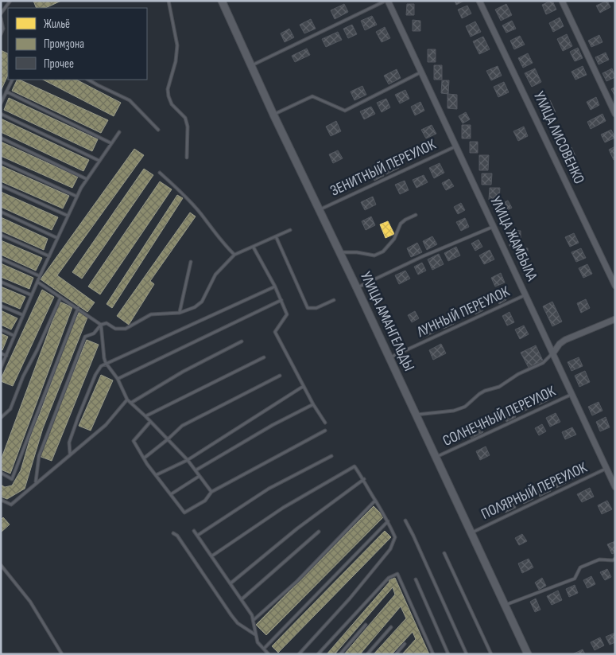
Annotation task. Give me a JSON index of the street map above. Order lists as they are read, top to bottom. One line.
{"streets":{"street":["УЛИЦА ЛИСОВЕНКО","УЛИЦА ЖАМБЫЛА","УЛИЦА АМАНГЕЛЬДЫ"],"lane":["ЗЕНИТНЫЙ ПЕРЕУЛОК","ЛУННЫЙ ПЕРЕУЛОК","СОЛНЕЧНЫЙ ПЕРЕУЛОК","ПОЛЯРНЫЙ ПЕРЕУЛОК"]},"crossings":[["ЗЕНИТНЫЙ ПЕРЕУЛОК","УЛИЦА ЖАМБЫЛА"],["ЗЕНИТНЫЙ ПЕРЕУЛОК","УЛИЦА АМАНГЕЛЬДЫ"],["УЛИЦА ЖАМБЫЛА","ЛУННЫЙ ПЕРЕУЛОК"],["УЛИЦА ЖАМБЫЛА","СОЛНЕЧНЫЙ ПЕРЕУЛОК"],["УЛИЦА ЖАМБЫЛА","ПОЛЯРНЫЙ ПЕРЕУЛОК"],["ЛУННЫЙ ПЕРЕУЛОК","УЛИЦА АМАНГЕЛЬДЫ"],["УЛИЦА АМАНГЕЛЬДЫ","СОЛНЕЧНЫЙ ПЕРЕУЛОК"],["УЛИЦА АМАНГЕЛЬДЫ","ПОЛЯРНЫЙ ПЕРЕУЛОК"]],"legend":["Жильё","Промзона","Прочее"]}
